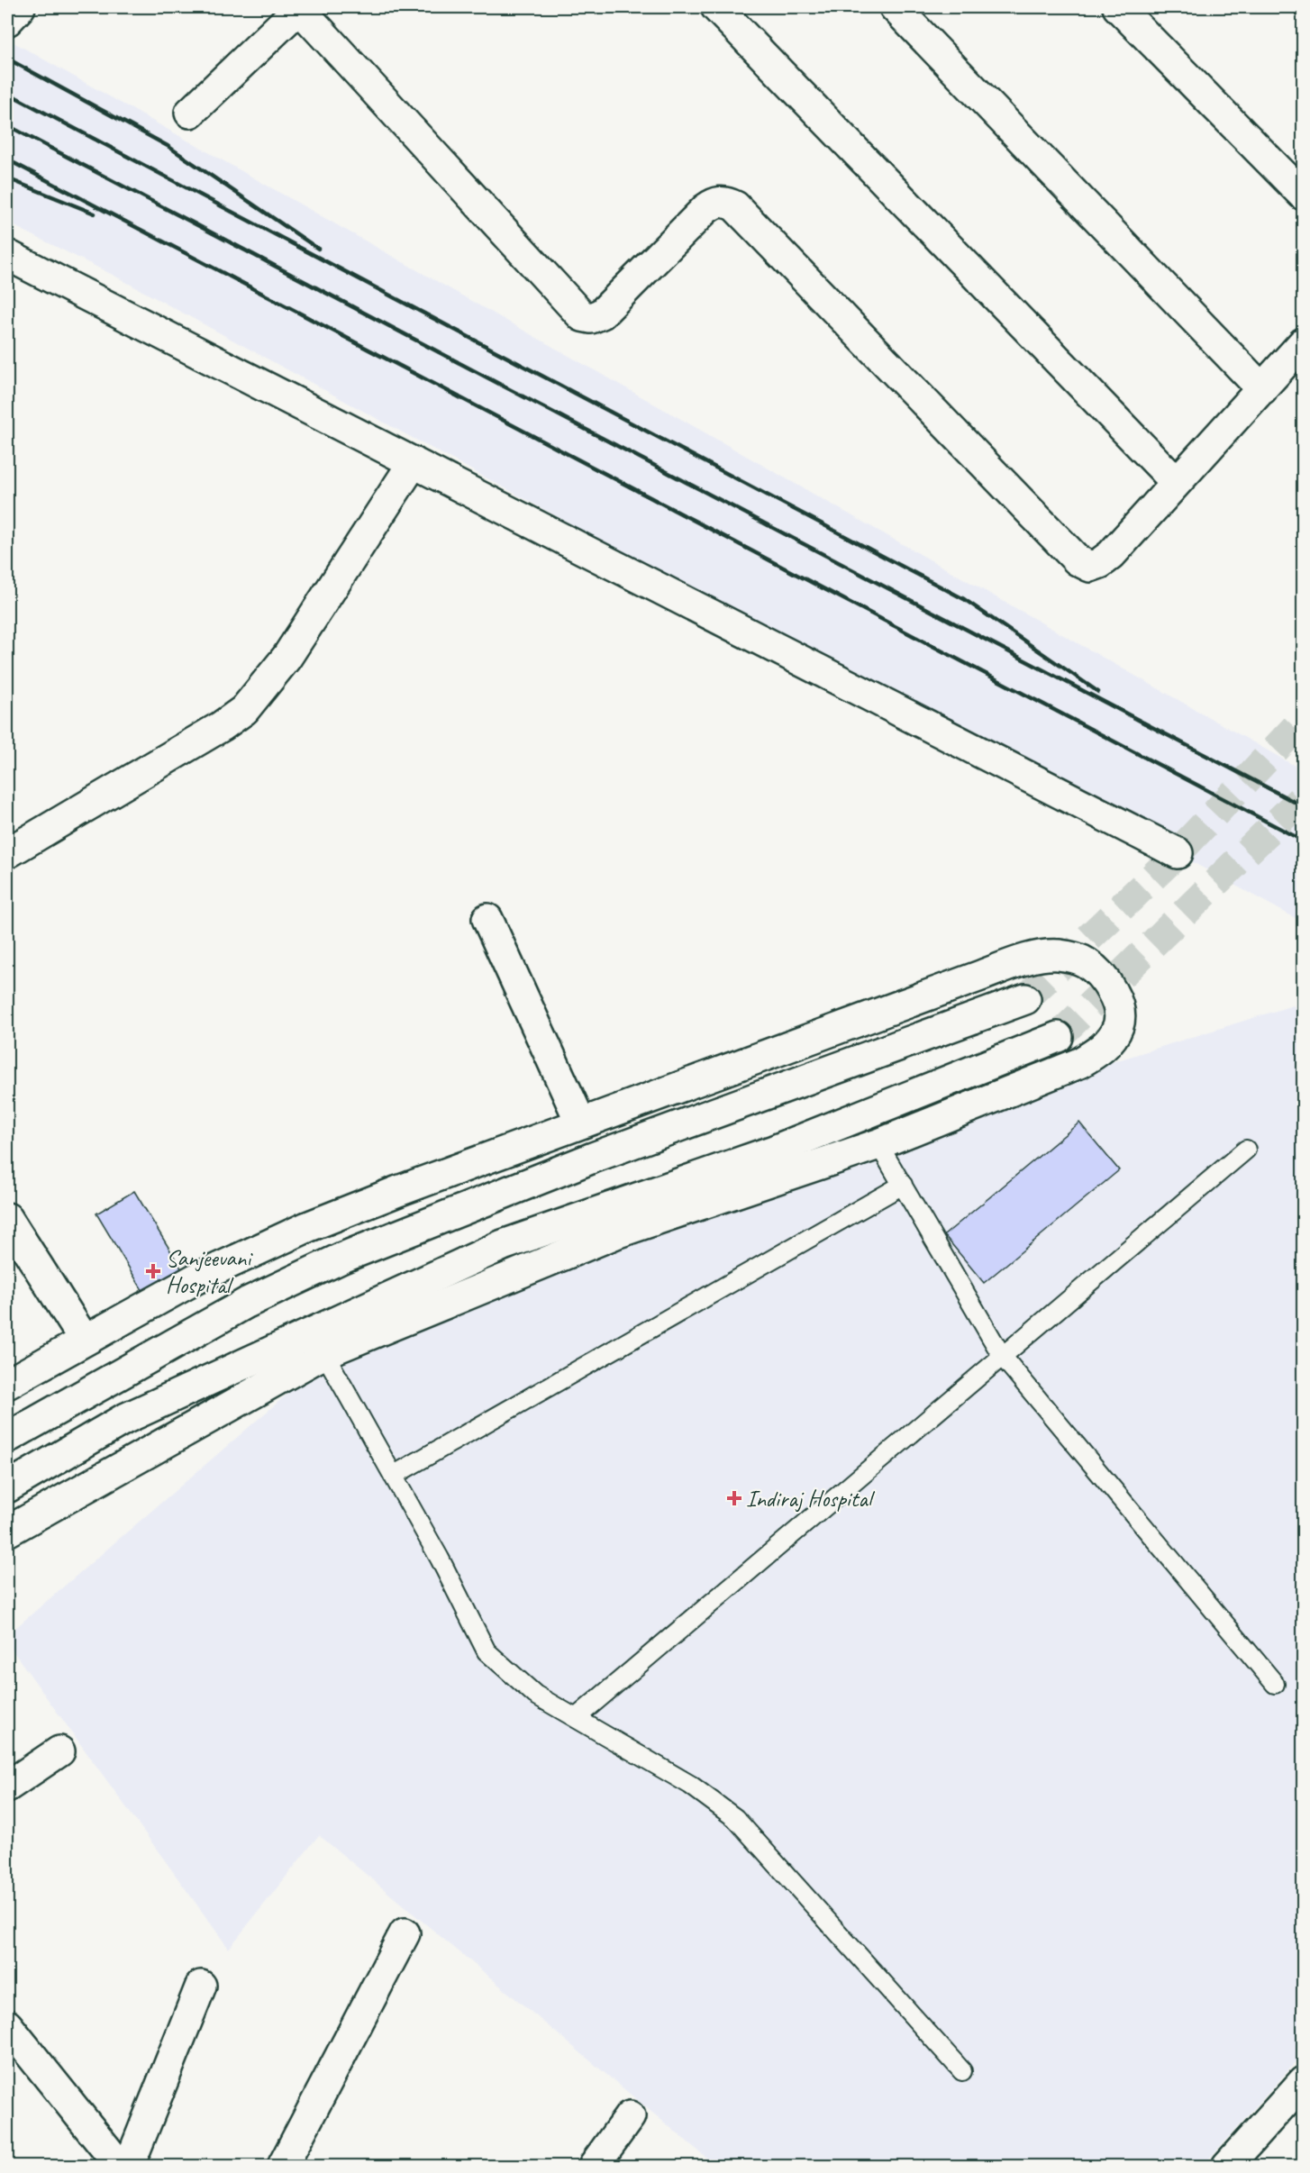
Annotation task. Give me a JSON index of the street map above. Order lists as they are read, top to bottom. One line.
{"places":{"health":["Sanjeevani Hospital","Indiraj Hospital"]}}
